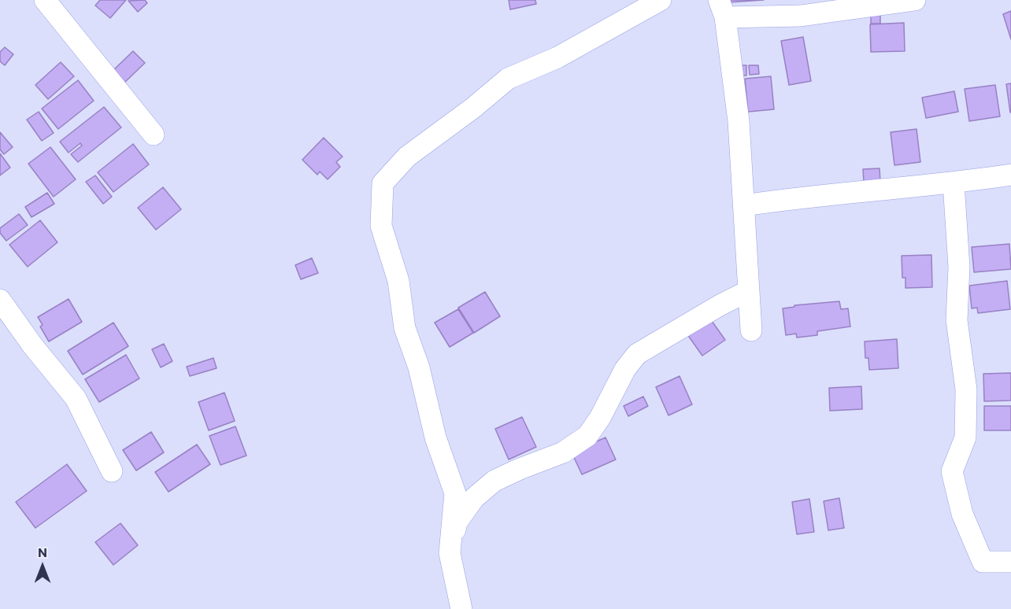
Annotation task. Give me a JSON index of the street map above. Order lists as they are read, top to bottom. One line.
{"north":"top"}
